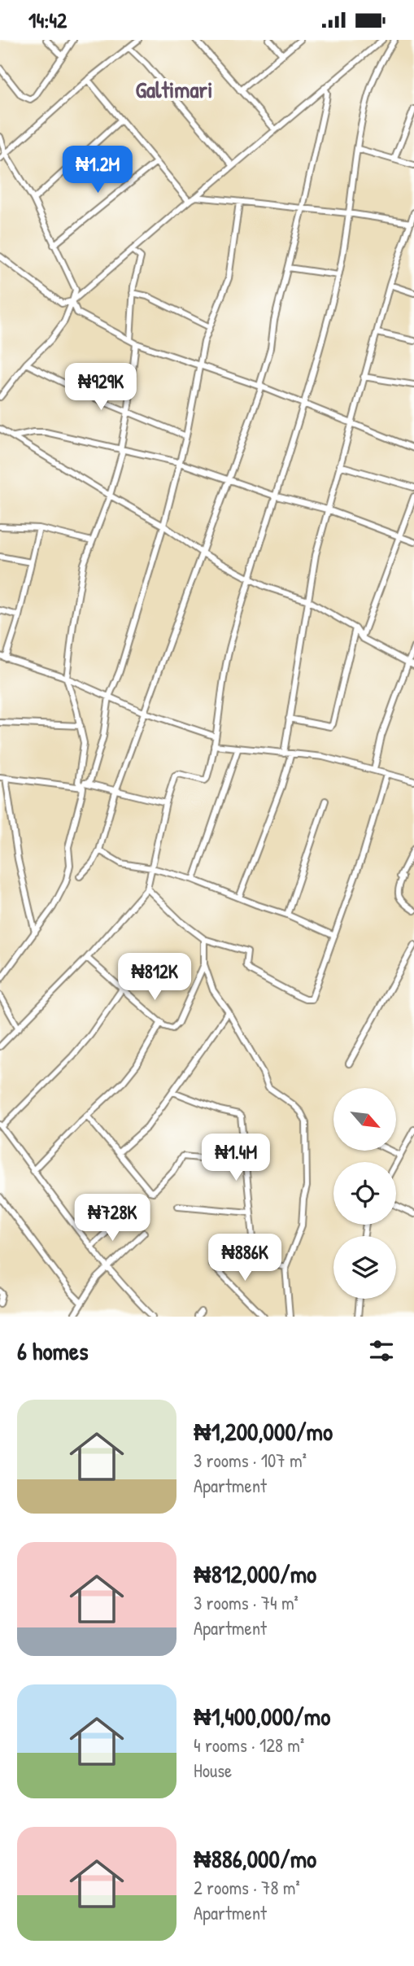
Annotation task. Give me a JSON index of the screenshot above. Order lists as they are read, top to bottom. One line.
{"districts":["Galtimari"],"north":"bottom right","page":{"status":"14:42","price":["₦1.2M","₦929K","₦812K","₦1.4M","₦728K","₦886K"],"heading":"6 homes","list":[{"name":"₦1,200,000/mo","note":"3 rooms · 107 m² · Apartment"},{"name":"₦812,000/mo","note":"3 rooms · 74 m² · Apartment"},{"name":"₦1,400,000/mo","note":"4 rooms · 128 m² · House"},{"name":"₦886,000/mo","note":"2 rooms · 78 m² · Apartment"}]}}
